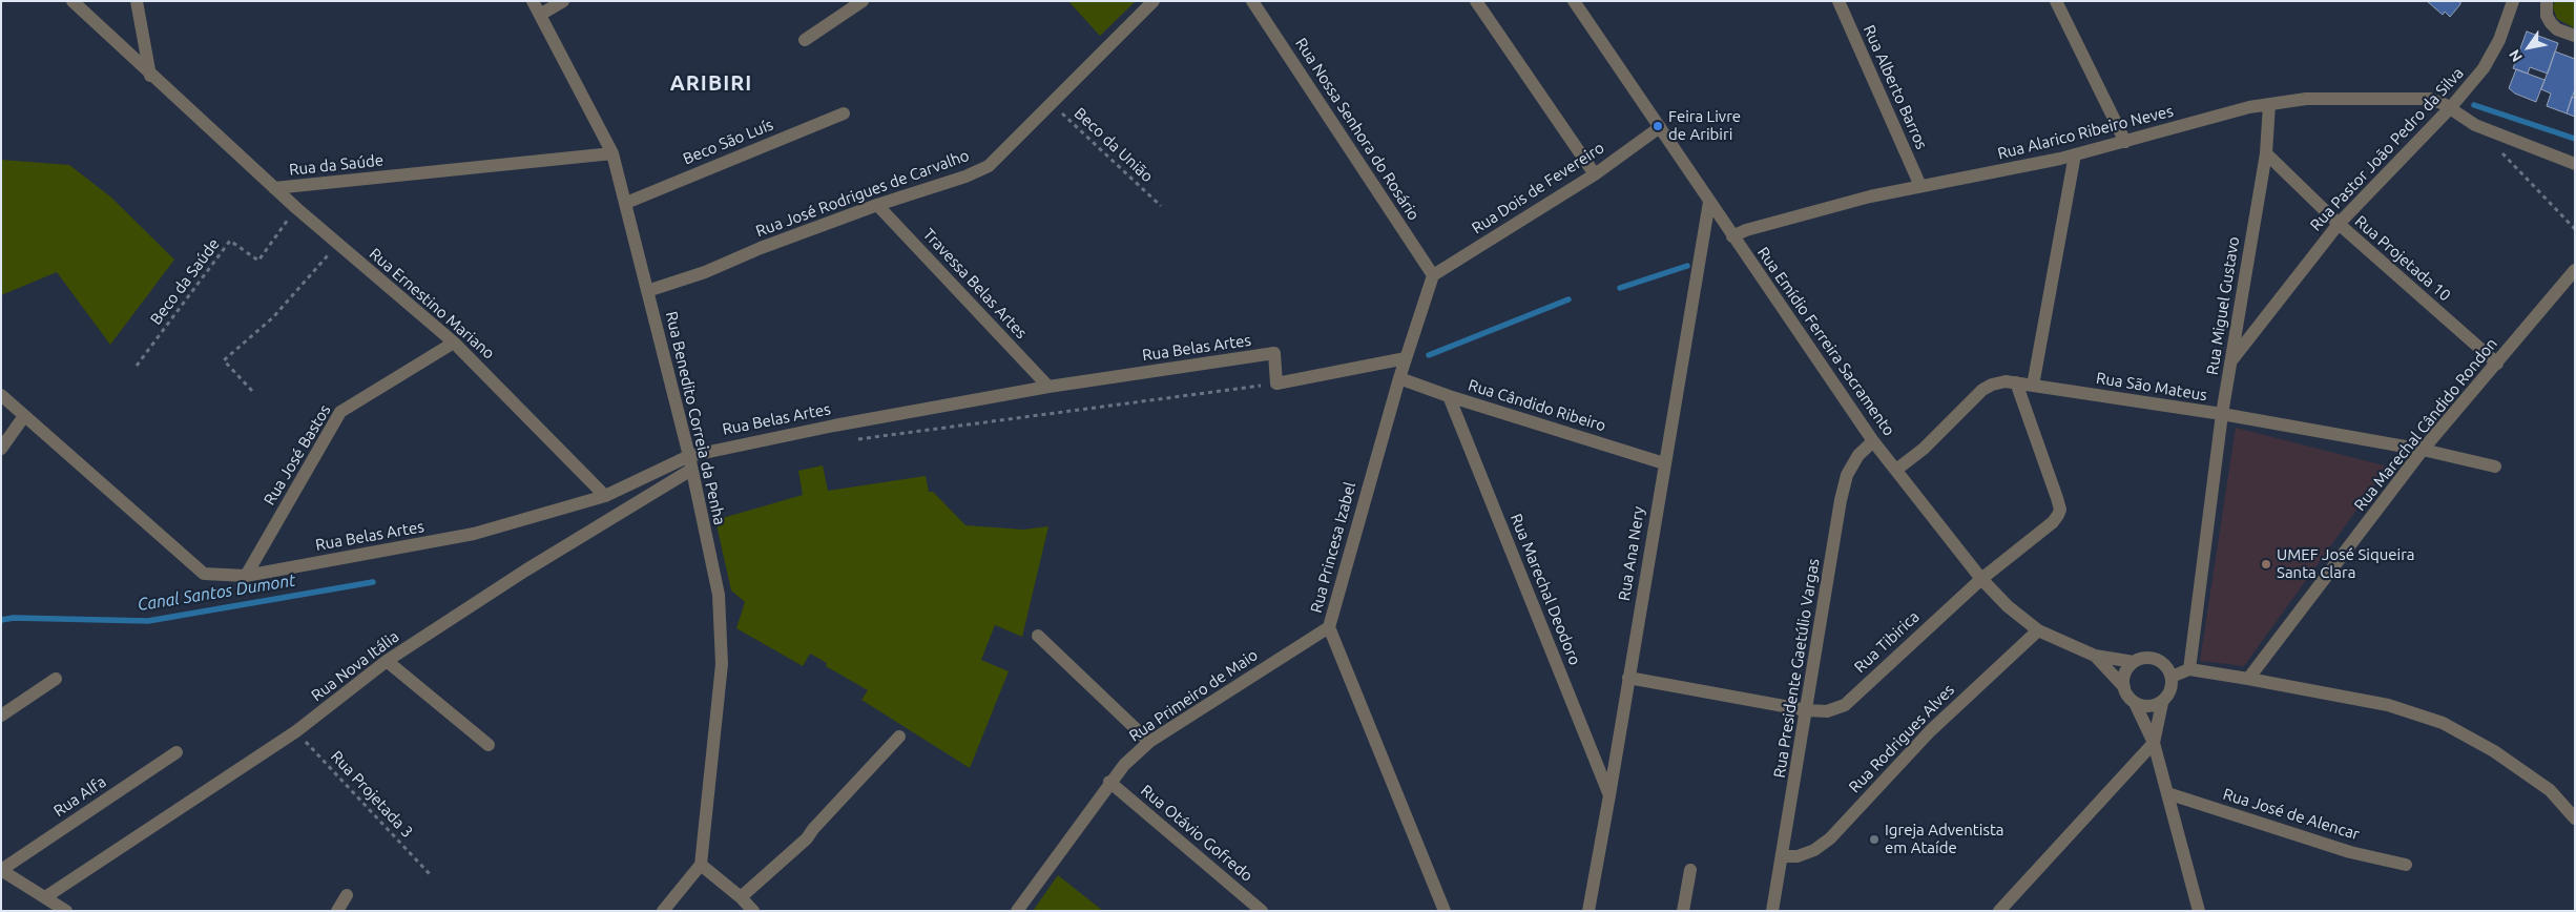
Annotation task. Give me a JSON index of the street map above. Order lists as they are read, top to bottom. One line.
{"streets":{"street":["Rua Alberto Barros","Rua Nossa Senhora do Rosário","Rua Alarico Ribeiro Neves","Beco São Luís","Rua Pastor João Pedro da Silva","Rua da Saúde","Rua Dois de Fevereiro","Rua José Rodrigues de Carvalho","Rua Projetada 10","Travessa Belas Artes","Rua Ernestino Mariano","Rua Miguel Gustavo","Rua Emídio Ferreira Sacramento","Rua Belas Artes","Rua São Mateus","Rua Cândido Ribeiro","Rua Benedito Correia da Penha","Rua Marechal Cândido Rondon","Rua José Bastos","Rua Princesa Izabel","Rua Ana Nery","Rua Marechal Deodoro","Rua Tibirica","Rua Nova Itália","Rua Presidente Gaetúlio Vargas","Rua Primeiro de Maio","Rua Rodrigues Alves","Rua Alfa","Rua José de Alencar","Rua Otávio Gofredo"],"path":["Beco da União","Beco da Saúde","Rua Projetada 3"]},"crossings":[["Rua Alberto Barros","Rua Alarico Ribeiro Neves"],["Rua Nossa Senhora do Rosário","Rua Dois de Fevereiro"],["Rua Nossa Senhora do Rosário","Rua Princesa Izabel"],["Rua Alarico Ribeiro Neves","Rua Pastor João Pedro da Silva"],["Rua Alarico Ribeiro Neves","Rua Miguel Gustavo"],["Rua Alarico Ribeiro Neves","Rua Emídio Ferreira Sacramento"],["Beco São Luís","Rua Benedito Correia da Penha"],["Beco da União","Rua José Rodrigues de Carvalho"],["Rua Pastor João Pedro da Silva","Rua Projetada 10"],["Rua Pastor João Pedro da Silva","Rua Miguel Gustavo"],["Rua da Saúde","Rua Ernestino Mariano"],["Rua da Saúde","Rua Benedito Correia da Penha"],["Rua Dois de Fevereiro","Rua Emídio Ferreira Sacramento"],["Rua Dois de Fevereiro","Rua Princesa Izabel"],["Rua José Rodrigues de Carvalho","Travessa Belas Artes"],["Rua José Rodrigues de Carvalho","Rua Benedito Correia da Penha"],["Rua Projetada 10","Rua Miguel Gustavo"],["Rua Projetada 10","Rua Marechal Cândido Rondon"],["Beco da Saúde","Rua Ernestino Mariano"],["Travessa Belas Artes","Rua Belas Artes"],["Rua Ernestino Mariano","Rua Belas Artes"],["Rua Ernestino Mariano","Rua José Bastos"],["Rua Miguel Gustavo","Rua São Mateus"],["Rua Emídio Ferreira Sacramento","Rua São Mateus"],["Rua Emídio Ferreira Sacramento","Rua Ana Nery"],["Rua Emídio Ferreira Sacramento","Rua Tibirica"],["Rua Emídio Ferreira Sacramento","Rua Presidente Gaetúlio Vargas"],["Rua Emídio Ferreira Sacramento","Rua Rodrigues Alves"],["Rua Belas Artes","Rua Benedito Correia da Penha"],["Rua Belas Artes","Rua José Bastos"],["Rua São Mateus","Rua Marechal Cândido Rondon"],["Rua São Mateus","Rua Tibirica"],["Rua Cândido Ribeiro","Rua Princesa Izabel"],["Rua Cândido Ribeiro","Rua Ana Nery"],["Rua Cândido Ribeiro","Rua Marechal Deodoro"],["Rua Benedito Correia da Penha","Rua Nova Itália"],["Rua Princesa Izabel","Rua Primeiro de Maio"],["Rua Ana Nery","Rua Marechal Deodoro"],["Rua Ana Nery","Rua Tibirica"],["Rua Tibirica","Rua Presidente Gaetúlio Vargas"],["Rua Nova Itália","Rua Projetada 3"],["Rua Presidente Gaetúlio Vargas","Rua Rodrigues Alves"],["Rua Primeiro de Maio","Rua Otávio Gofredo"]],"districts":["ARIBIRI"],"water":["Canal Santos Dumont"],"places":["Feira Livre de Aribiri","UMEF José Siqueira Santa Clara","Igreja Adventista em Ataíde"],"north":"bottom left"}
